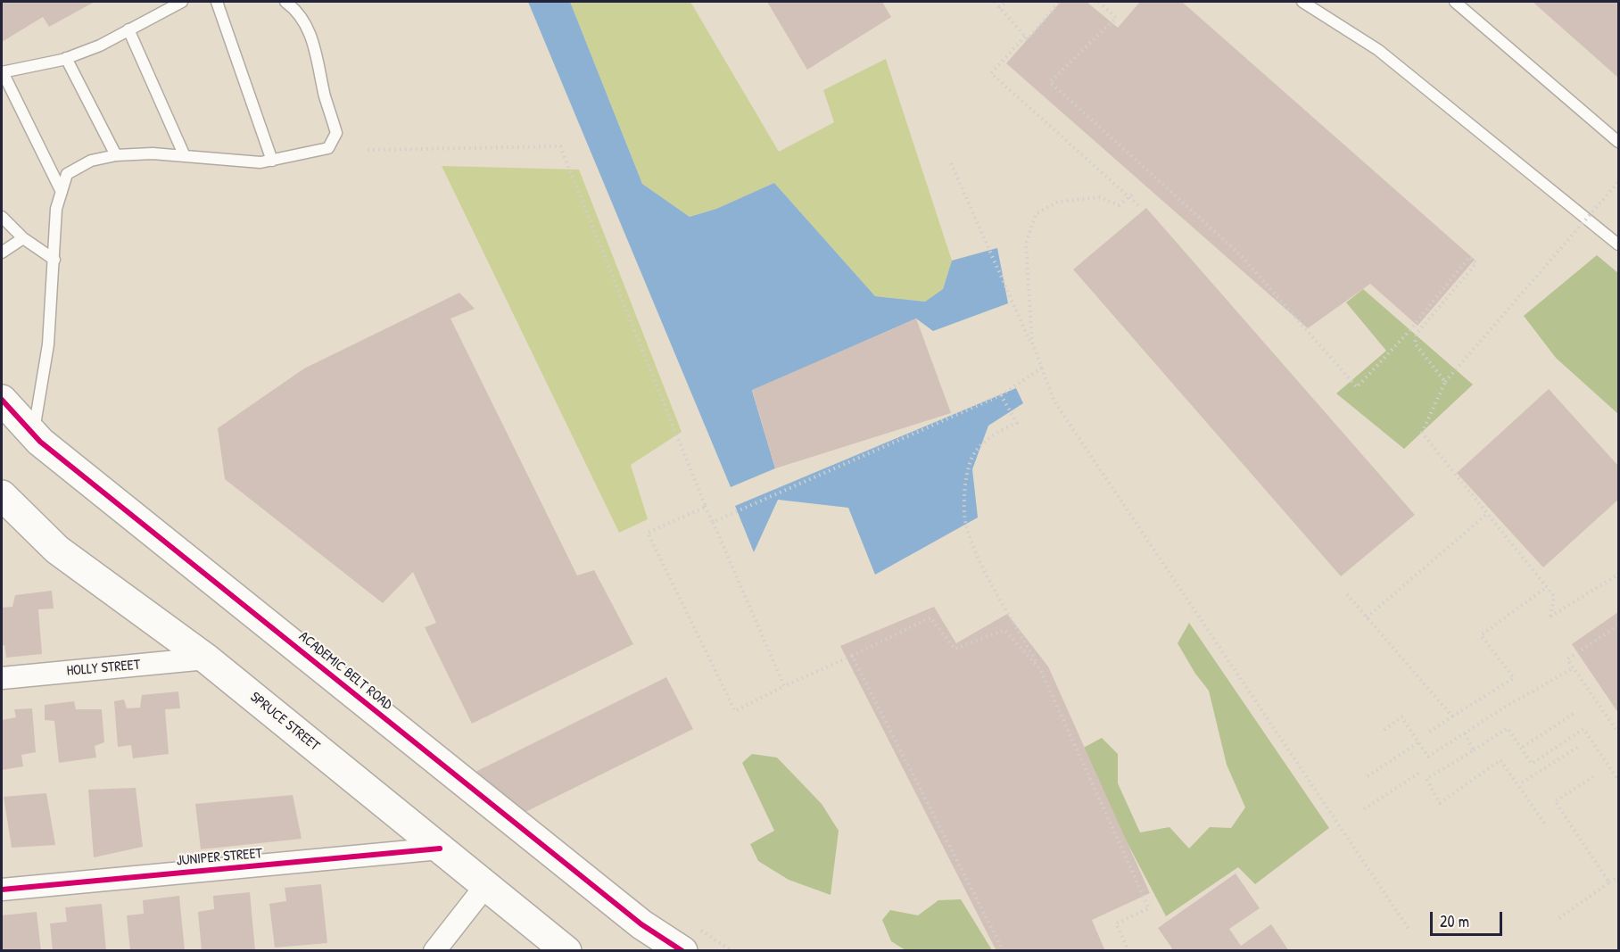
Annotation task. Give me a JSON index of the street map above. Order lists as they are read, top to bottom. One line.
{"streets":{"street":["HOLLY STREET","ACADEMIC BELT ROAD","SPRUCE STREET","JUNIPER STREET"]},"crossings":[["HOLLY STREET","SPRUCE STREET"],["SPRUCE STREET","JUNIPER STREET"]],"scale_bar":"20 m"}
